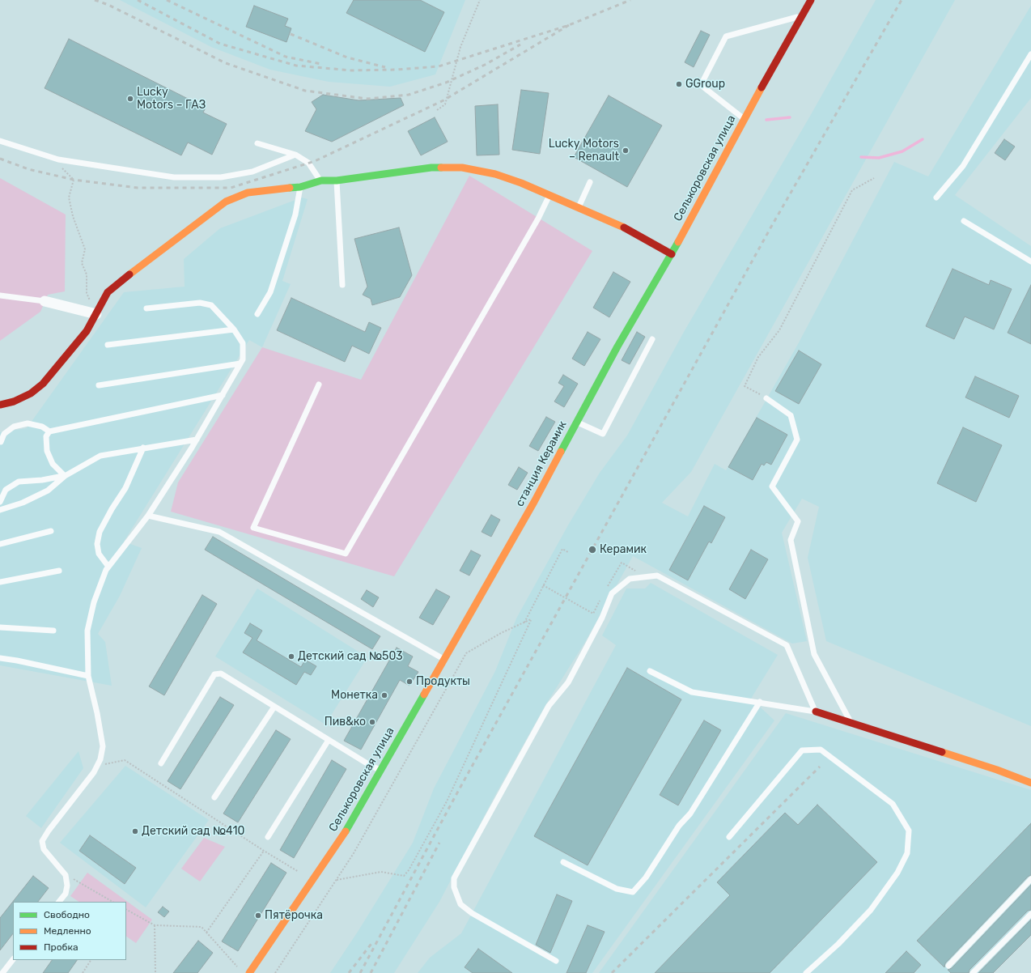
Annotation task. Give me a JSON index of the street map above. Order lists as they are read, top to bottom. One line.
{"streets":{"main road":["Селькоровская улица","станция Керамик"]},"crossings":[["Селькоровская улица","станция Керамик"]],"places":["GGroup","Lucky Motors – ГАЗ","Lucky Motors – Renault","Керамик","Детский сад №503","Продукты","Монетка","Пив&ко","Детский сад №410","Пятёрочка"],"legend":["Свободно","Медленно","Пробка"]}
